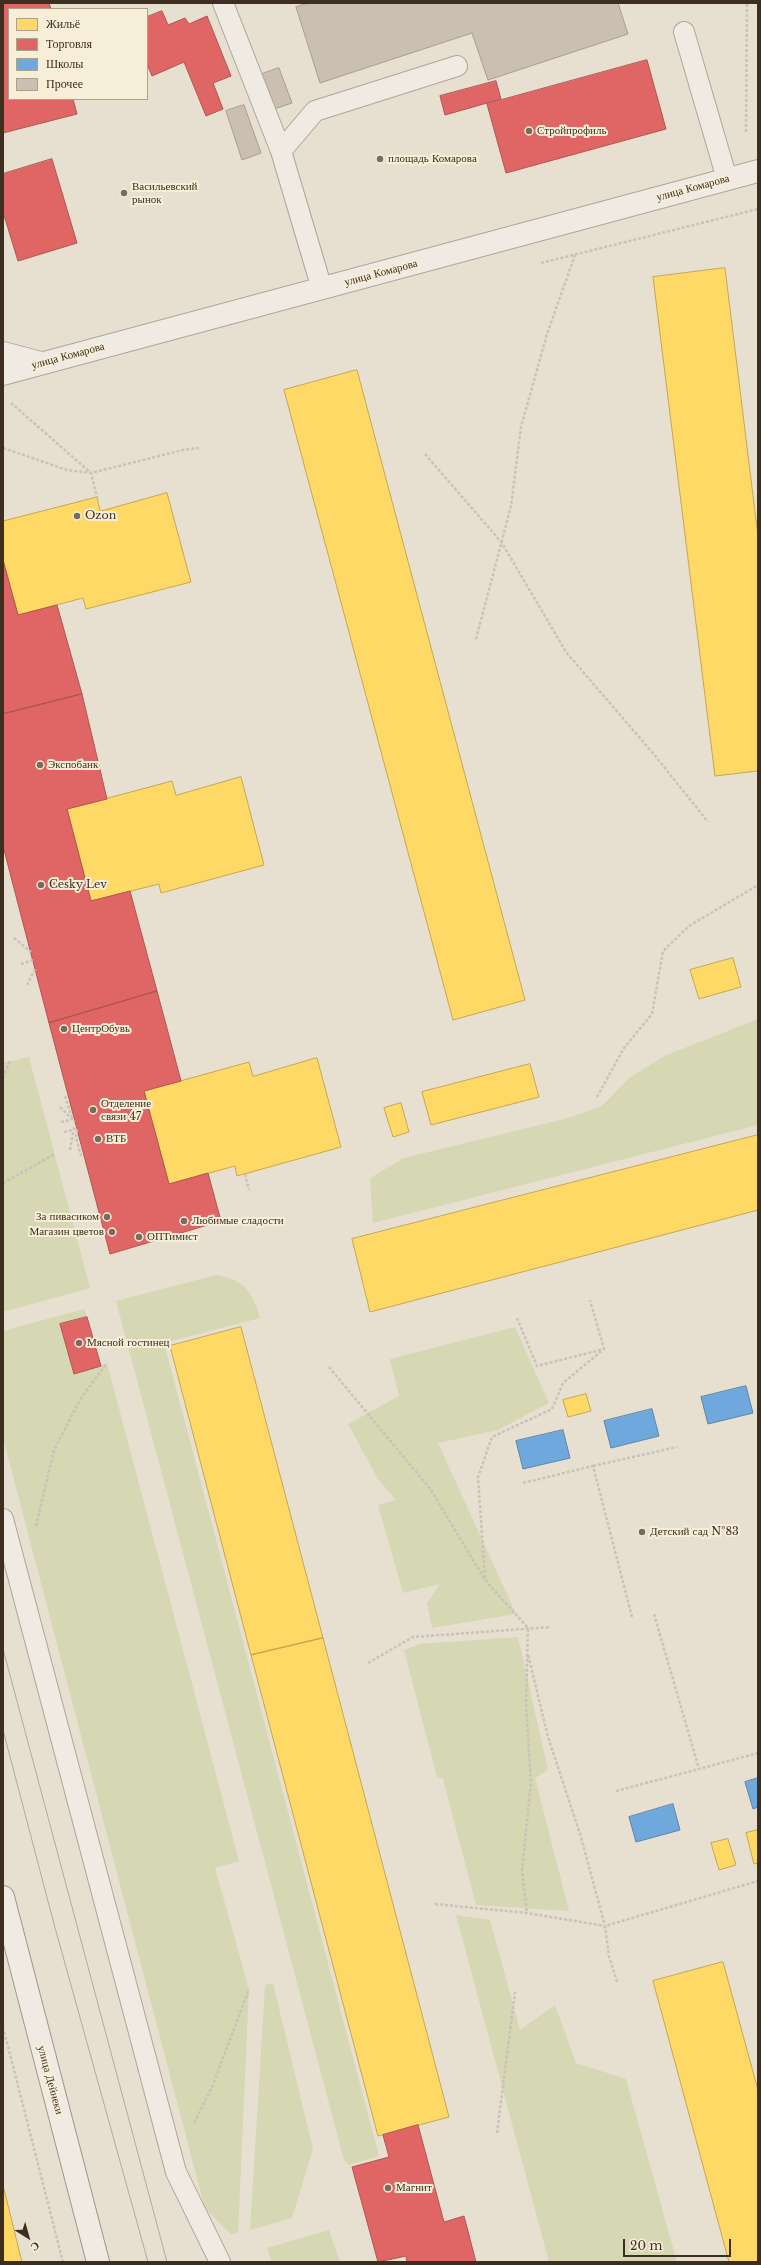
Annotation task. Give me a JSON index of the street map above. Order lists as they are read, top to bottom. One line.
{"streets":{"street":["улица Комарова","улица Дейнеки"]},"places":["Стройпрофиль","площадь Комарова","Васильевский рынок","Ozon","Экспобанк","Cesky Lev","ЦентрОбувь","Отделение связи 47","ВТБ","За пивасиком","Любимые сладости","Магазин цветов","ОПТимист","Мясной гостинец","Детский сад №83","Магнит"],"legend":["Жильё","Торговля","Школы","Прочее"],"scale_bar":"20 m","north":"bottom right"}
